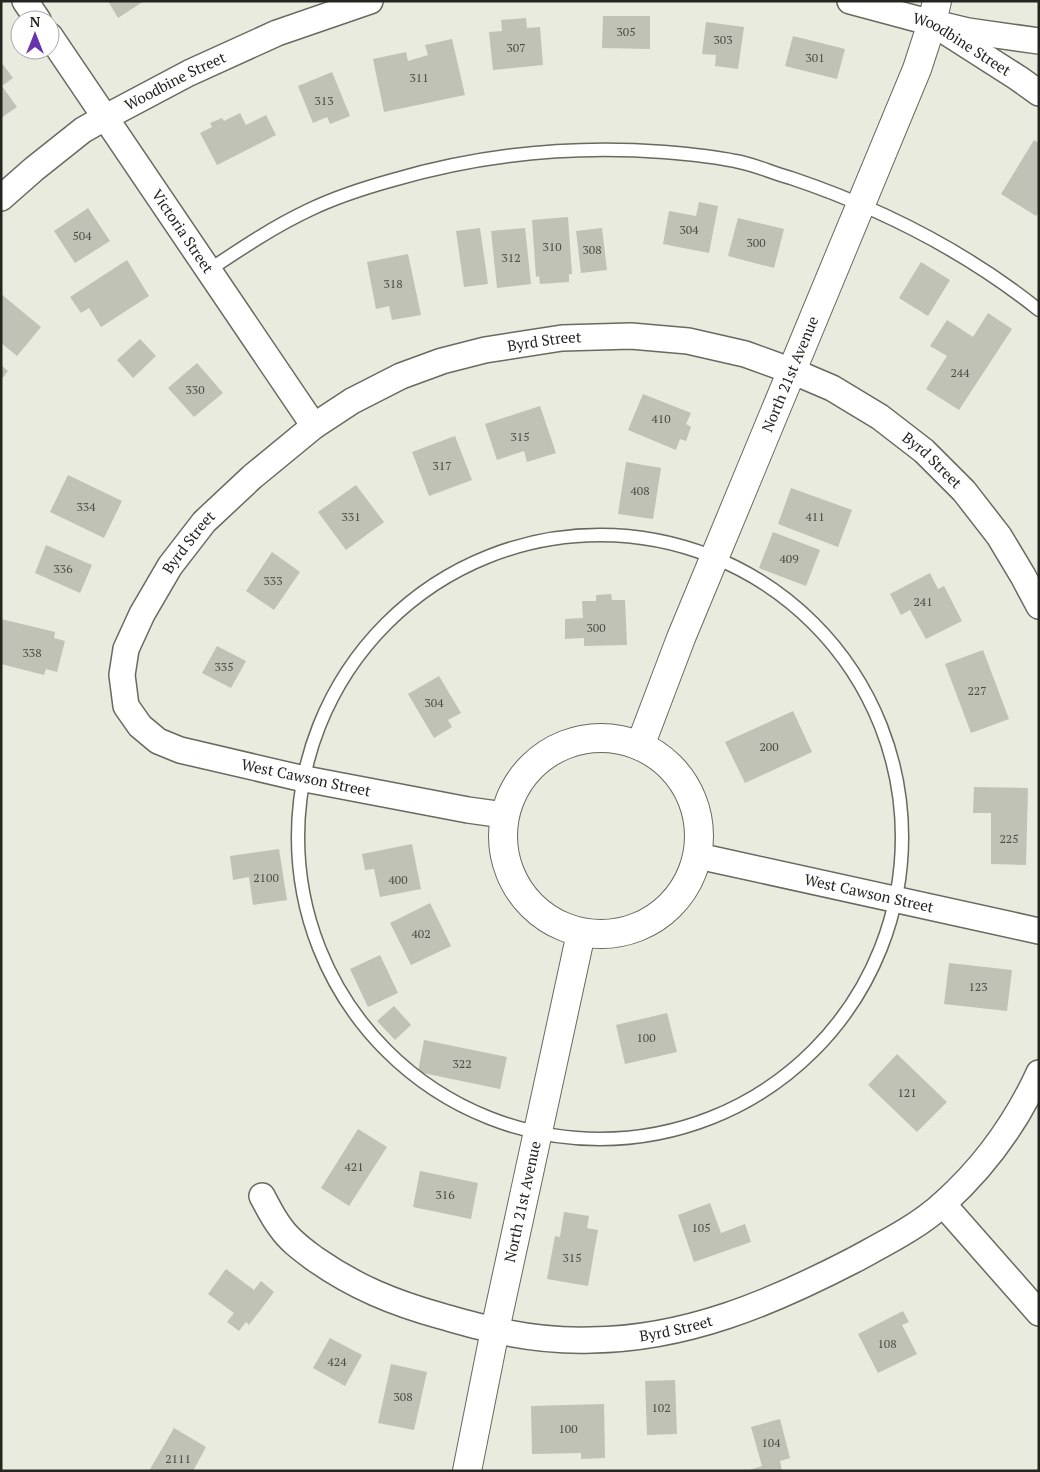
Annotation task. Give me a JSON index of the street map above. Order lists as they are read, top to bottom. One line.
{"streets":{"street":["Woodbine Street","Victoria Street","Byrd Street","North 21st Avenue","West Cawson Street"]},"crossings":[["Woodbine Street","Victoria Street"],["Woodbine Street","North 21st Avenue"],["Victoria Street","Byrd Street"],["Byrd Street","North 21st Avenue"],["Byrd Street","West Cawson Street"]],"house_numbers":["305","303","307","301","311","313","304","504","300","310","308","312","318","244","330","410","315","317","408","334","331","411","409","336","333","241","300","338","335","227","304","200","225","2100","400","402","123","100","322","121","421","316","105","315","108","424","308","102","100","104","2111"],"north":"top"}
